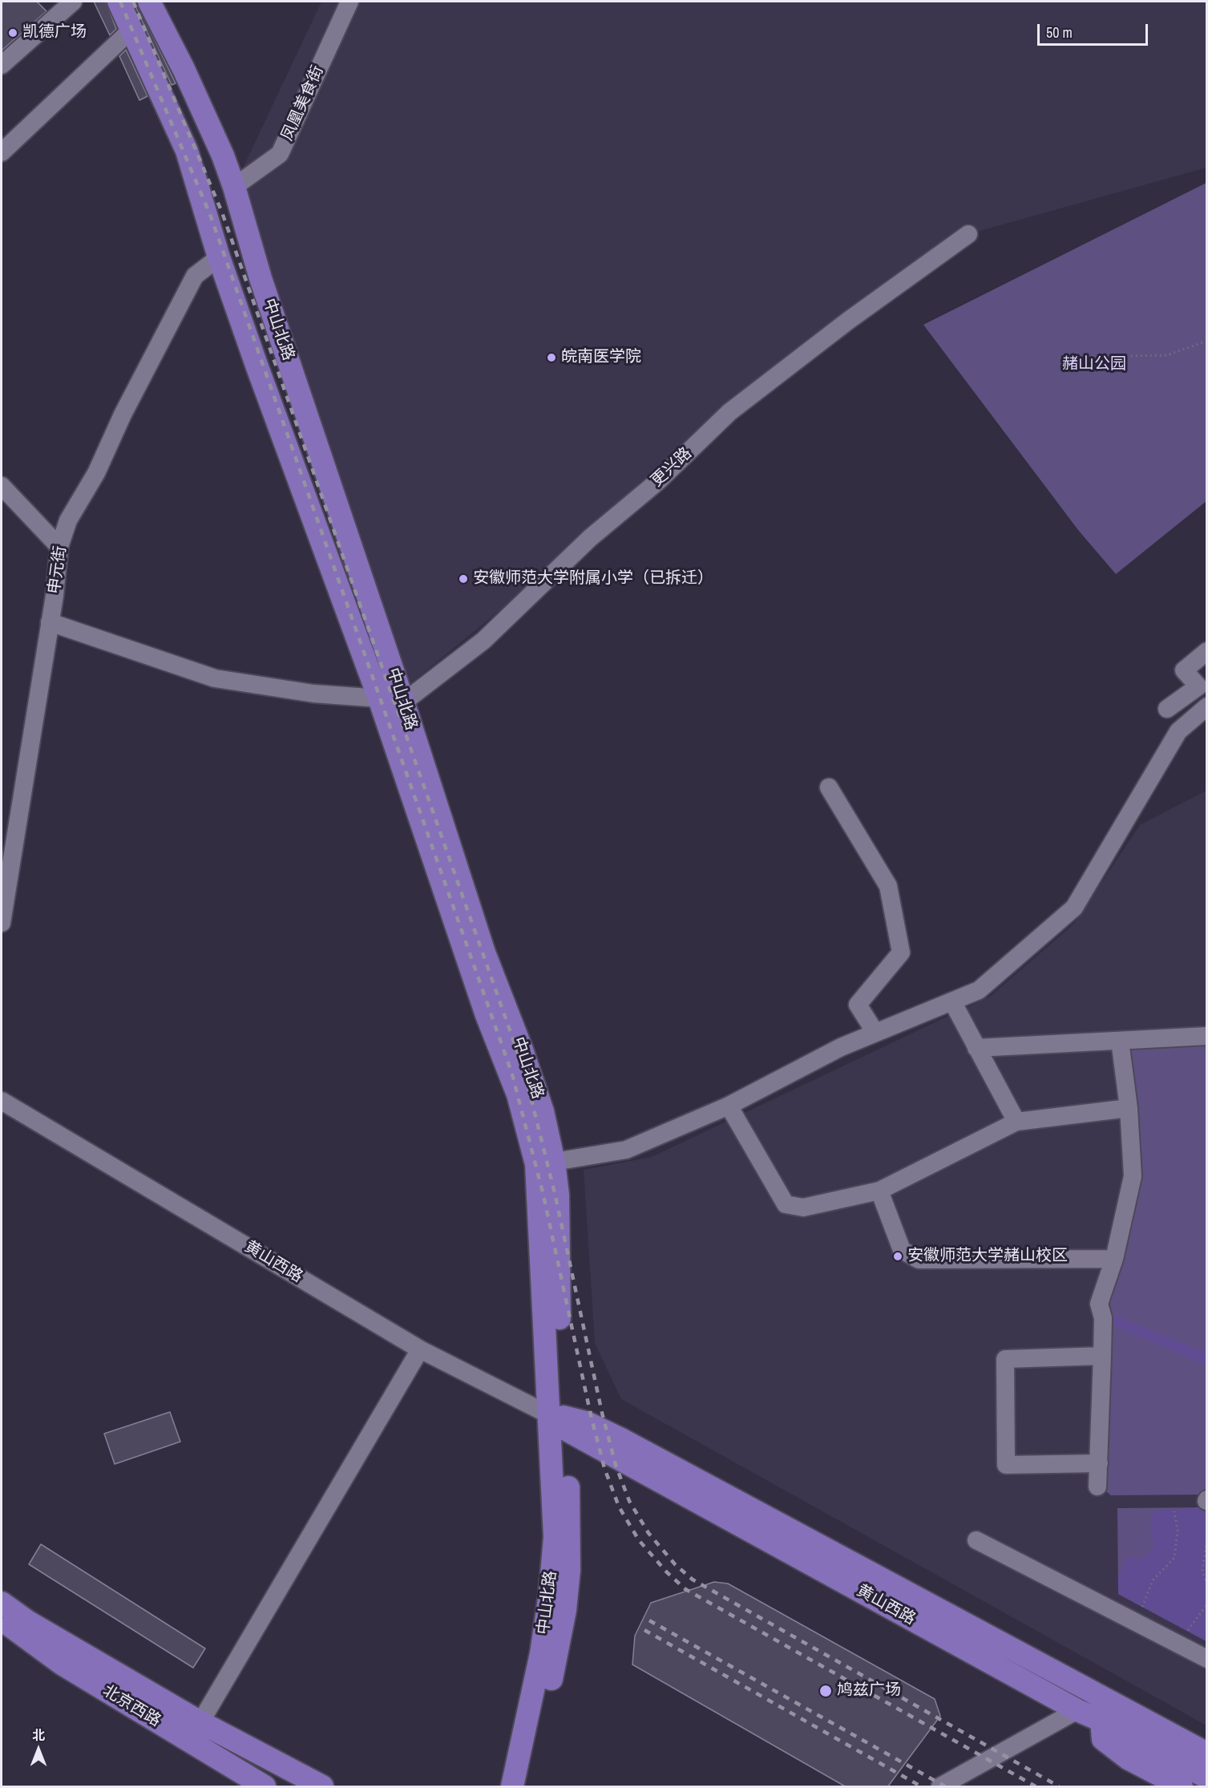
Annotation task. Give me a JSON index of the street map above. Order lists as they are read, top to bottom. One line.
{"streets":{"main road":["中山北路","黄山西路","北京西路"],"street":["凤凰美食街","更兴路","申元街"]},"crossings":[["凤凰美食街","中山北路"],["中山北路","更兴路"],["中山北路","黄山西路"]],"parks":["赭山公园"],"places":["凯德广场","皖南医学院","安徽师范大学附属小学（已拆迁）","安徽师范大学赭山校区","鸠兹广场"],"scale_bar":"50 m","north":"top"}
